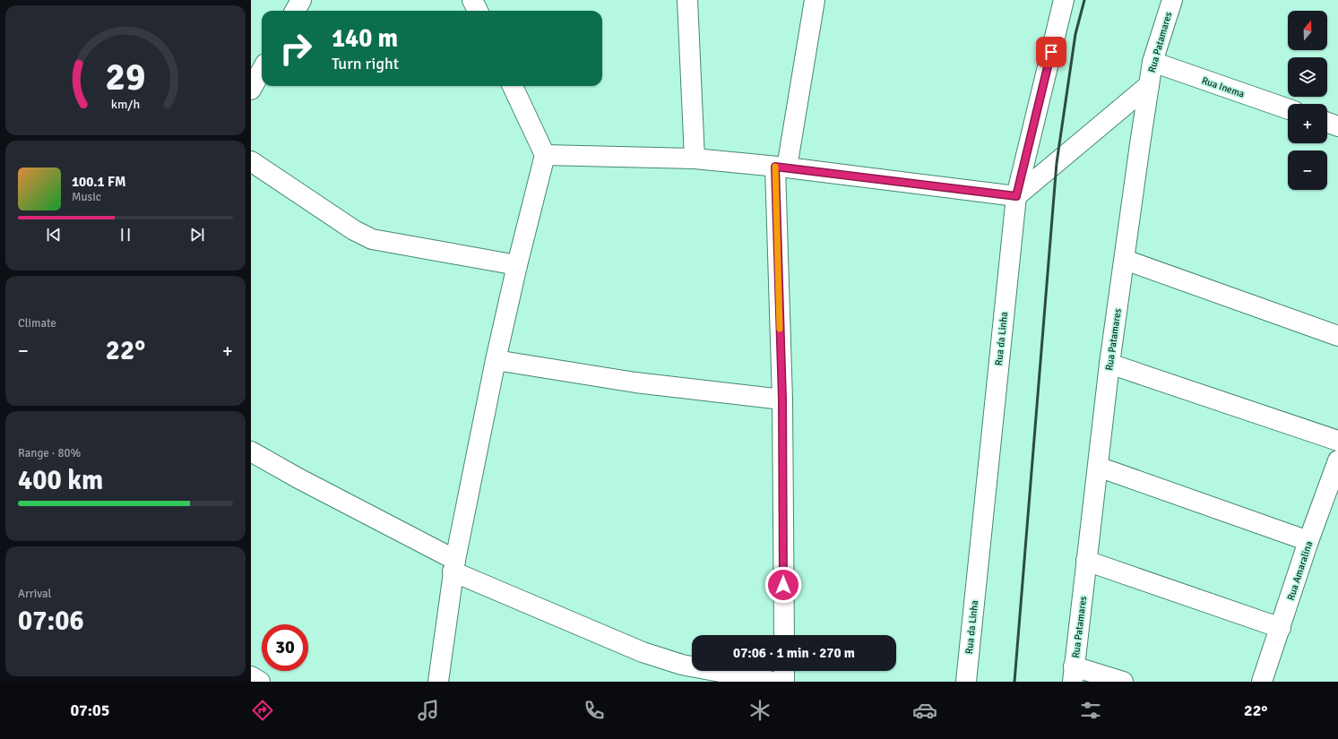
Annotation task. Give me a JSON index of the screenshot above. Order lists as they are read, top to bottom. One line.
{"streets":{"street":["Rua Patamares","Rua Inema","Rua da Linha","Rua Amaralina"]},"crossings":[["Rua Patamares","Rua Inema"]],"north":"top","page":{"map_buttons":["+","−"],"turn":["140 m","Turn right"],"song":["100.1 FM","Music"],"tile":["Climate",["Range · 80%","400 km"],["Arrival","07:06"]],"heat":["−","22°","+"],"limit":"30","trip":"07:06 · 1 min · 270 m","tabs":["07:05","22°"],"gauge":["29","km/h"]}}
